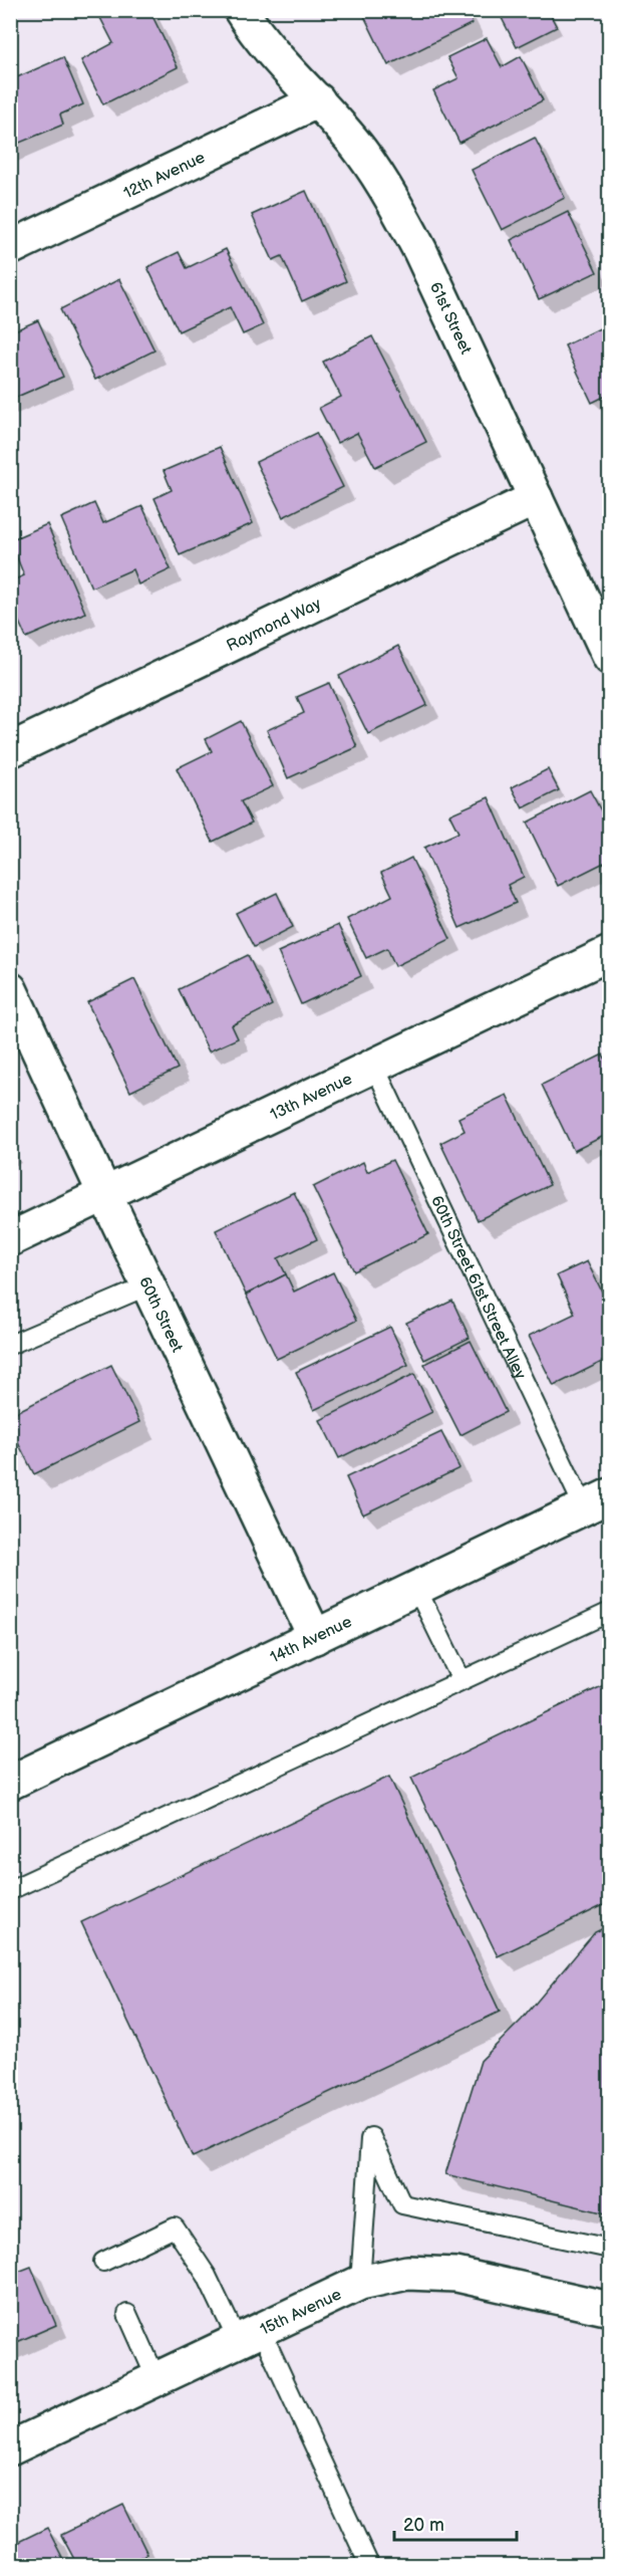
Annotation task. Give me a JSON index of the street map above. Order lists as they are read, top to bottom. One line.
{"streets":{"street":["12th Avenue","61st Street","Raymond Way","13th Avenue","60th Street","14th Avenue","15th Avenue"],"lane":["60th Street 61st Street Alley"]},"crossings":[["12th Avenue","61st Street"],["61st Street","Raymond Way"],["13th Avenue","60th Street 61st Street Alley"],["13th Avenue","60th Street"],["60th Street 61st Street Alley","14th Avenue"],["60th Street","14th Avenue"]],"scale_bar":"20 m"}
